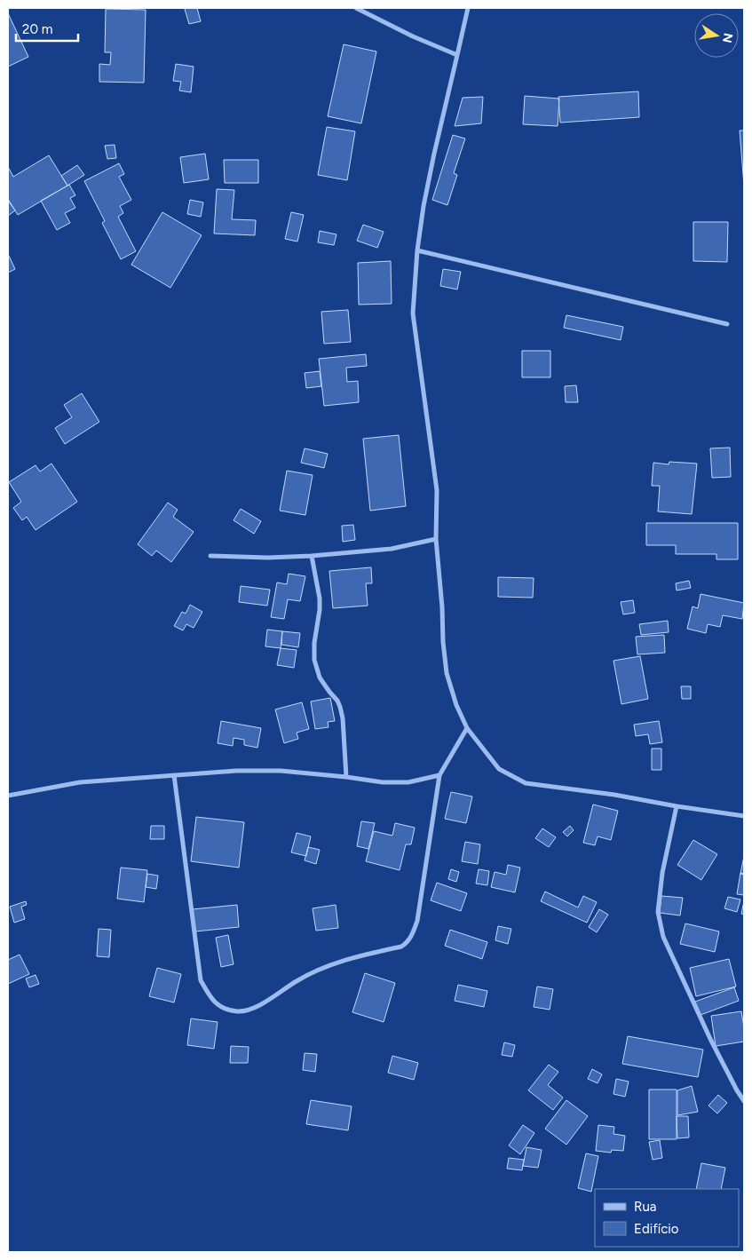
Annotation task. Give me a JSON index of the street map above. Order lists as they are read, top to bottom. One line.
{"legend":["Rua","Edifício"],"scale_bar":"20 m","north":"right"}
